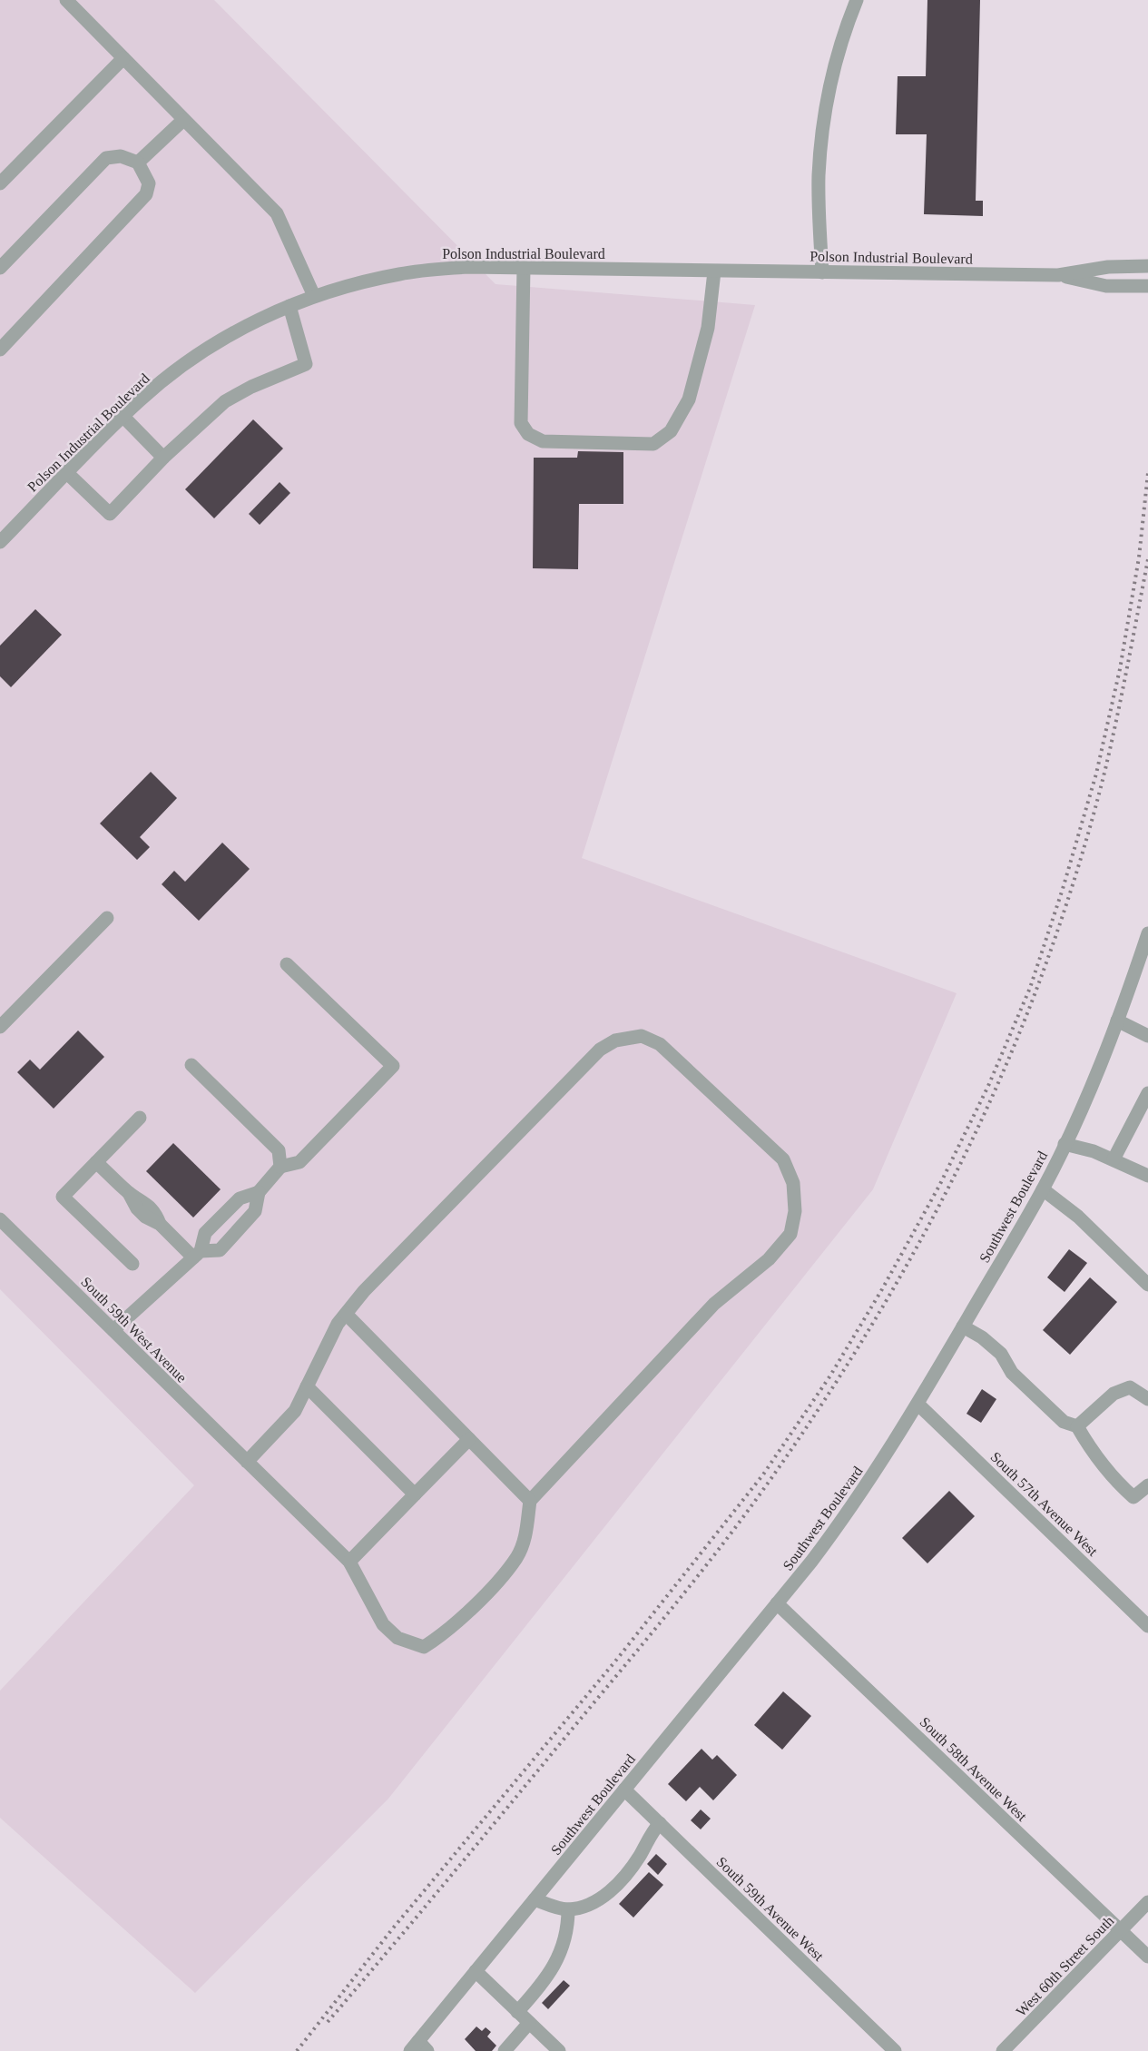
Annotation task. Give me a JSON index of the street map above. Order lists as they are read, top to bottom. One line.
{"streets":{"street":["Polson Industrial Boulevard","Southwest Boulevard","South 59th West Avenue","South 57th Avenue West","South 58th Avenue West","South 59th Avenue West","West 60th Street South"]},"crossings":[["Southwest Boulevard","South 57th Avenue West"],["Southwest Boulevard","South 58th Avenue West"],["Southwest Boulevard","South 59th Avenue West"],["South 58th Avenue West","West 60th Street South"]]}
